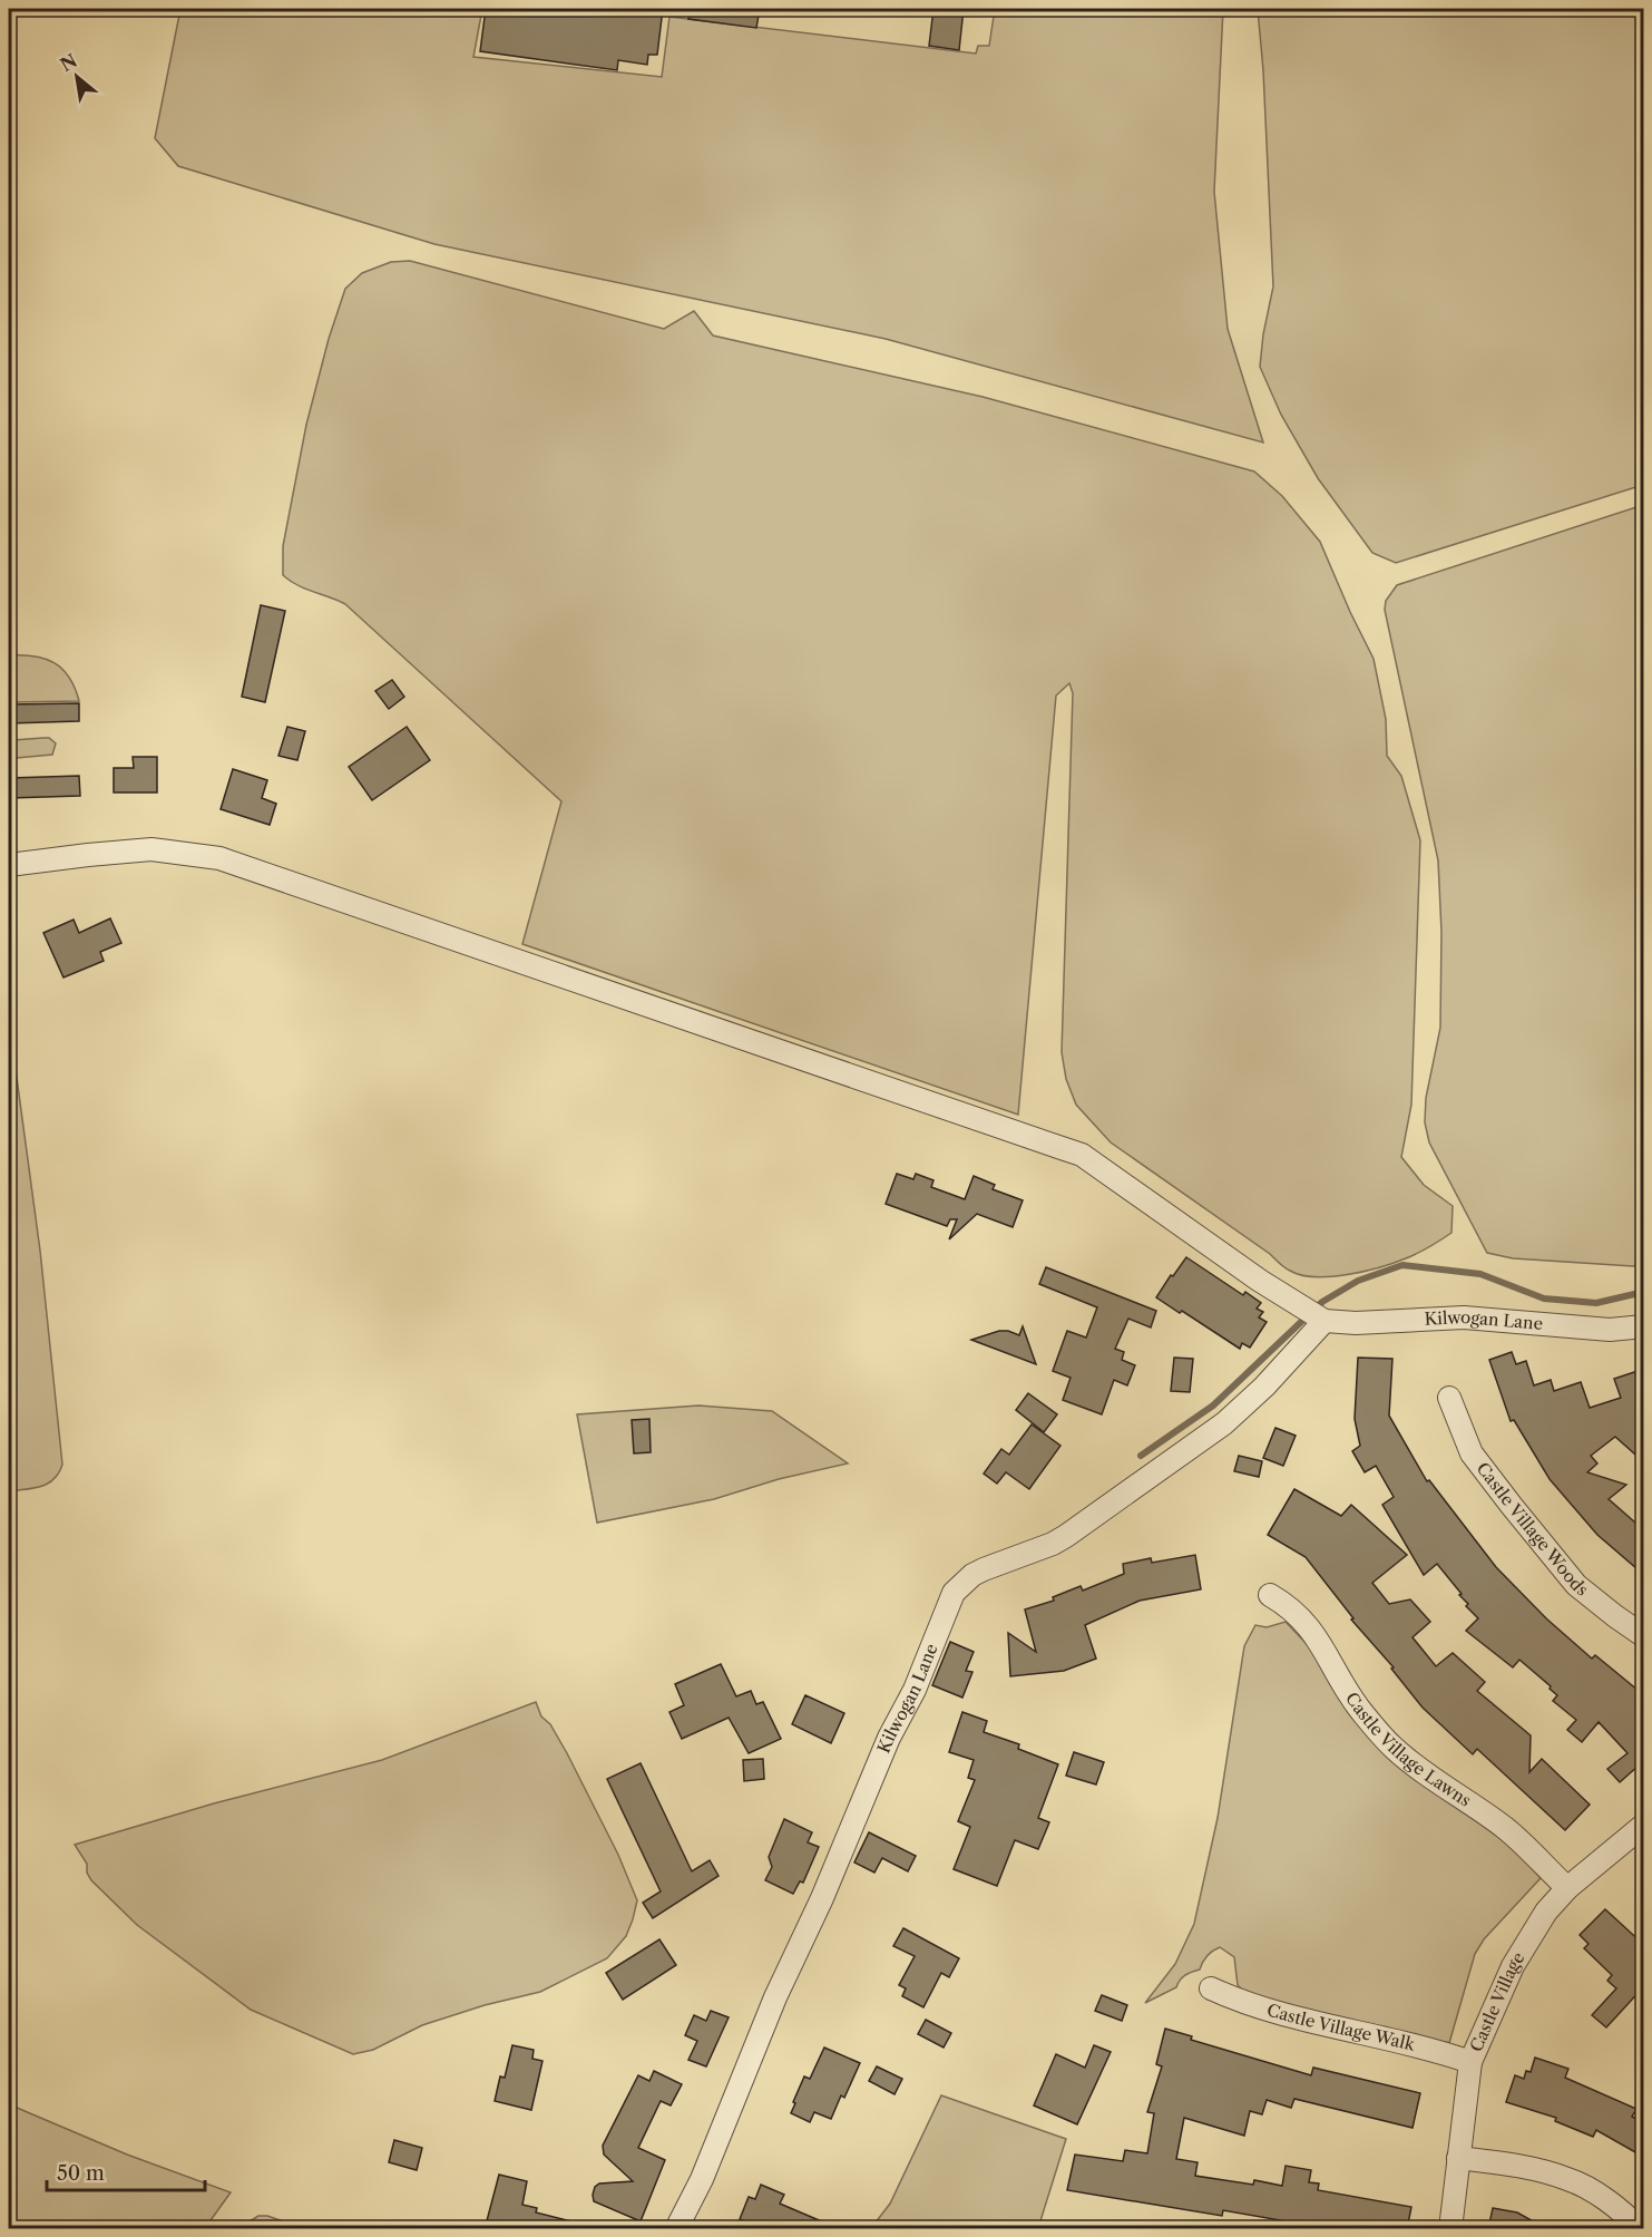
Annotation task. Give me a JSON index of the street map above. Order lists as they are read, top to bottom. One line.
{"streets":{"street":["Kilwogan Lane","Castle Village Woods","Castle Village Lawns","Castle Village","Castle Village Walk"]},"crossings":[["Castle Village Lawns","Castle Village"],["Castle Village","Castle Village Walk"]],"scale_bar":"50 m","north":"top left"}
